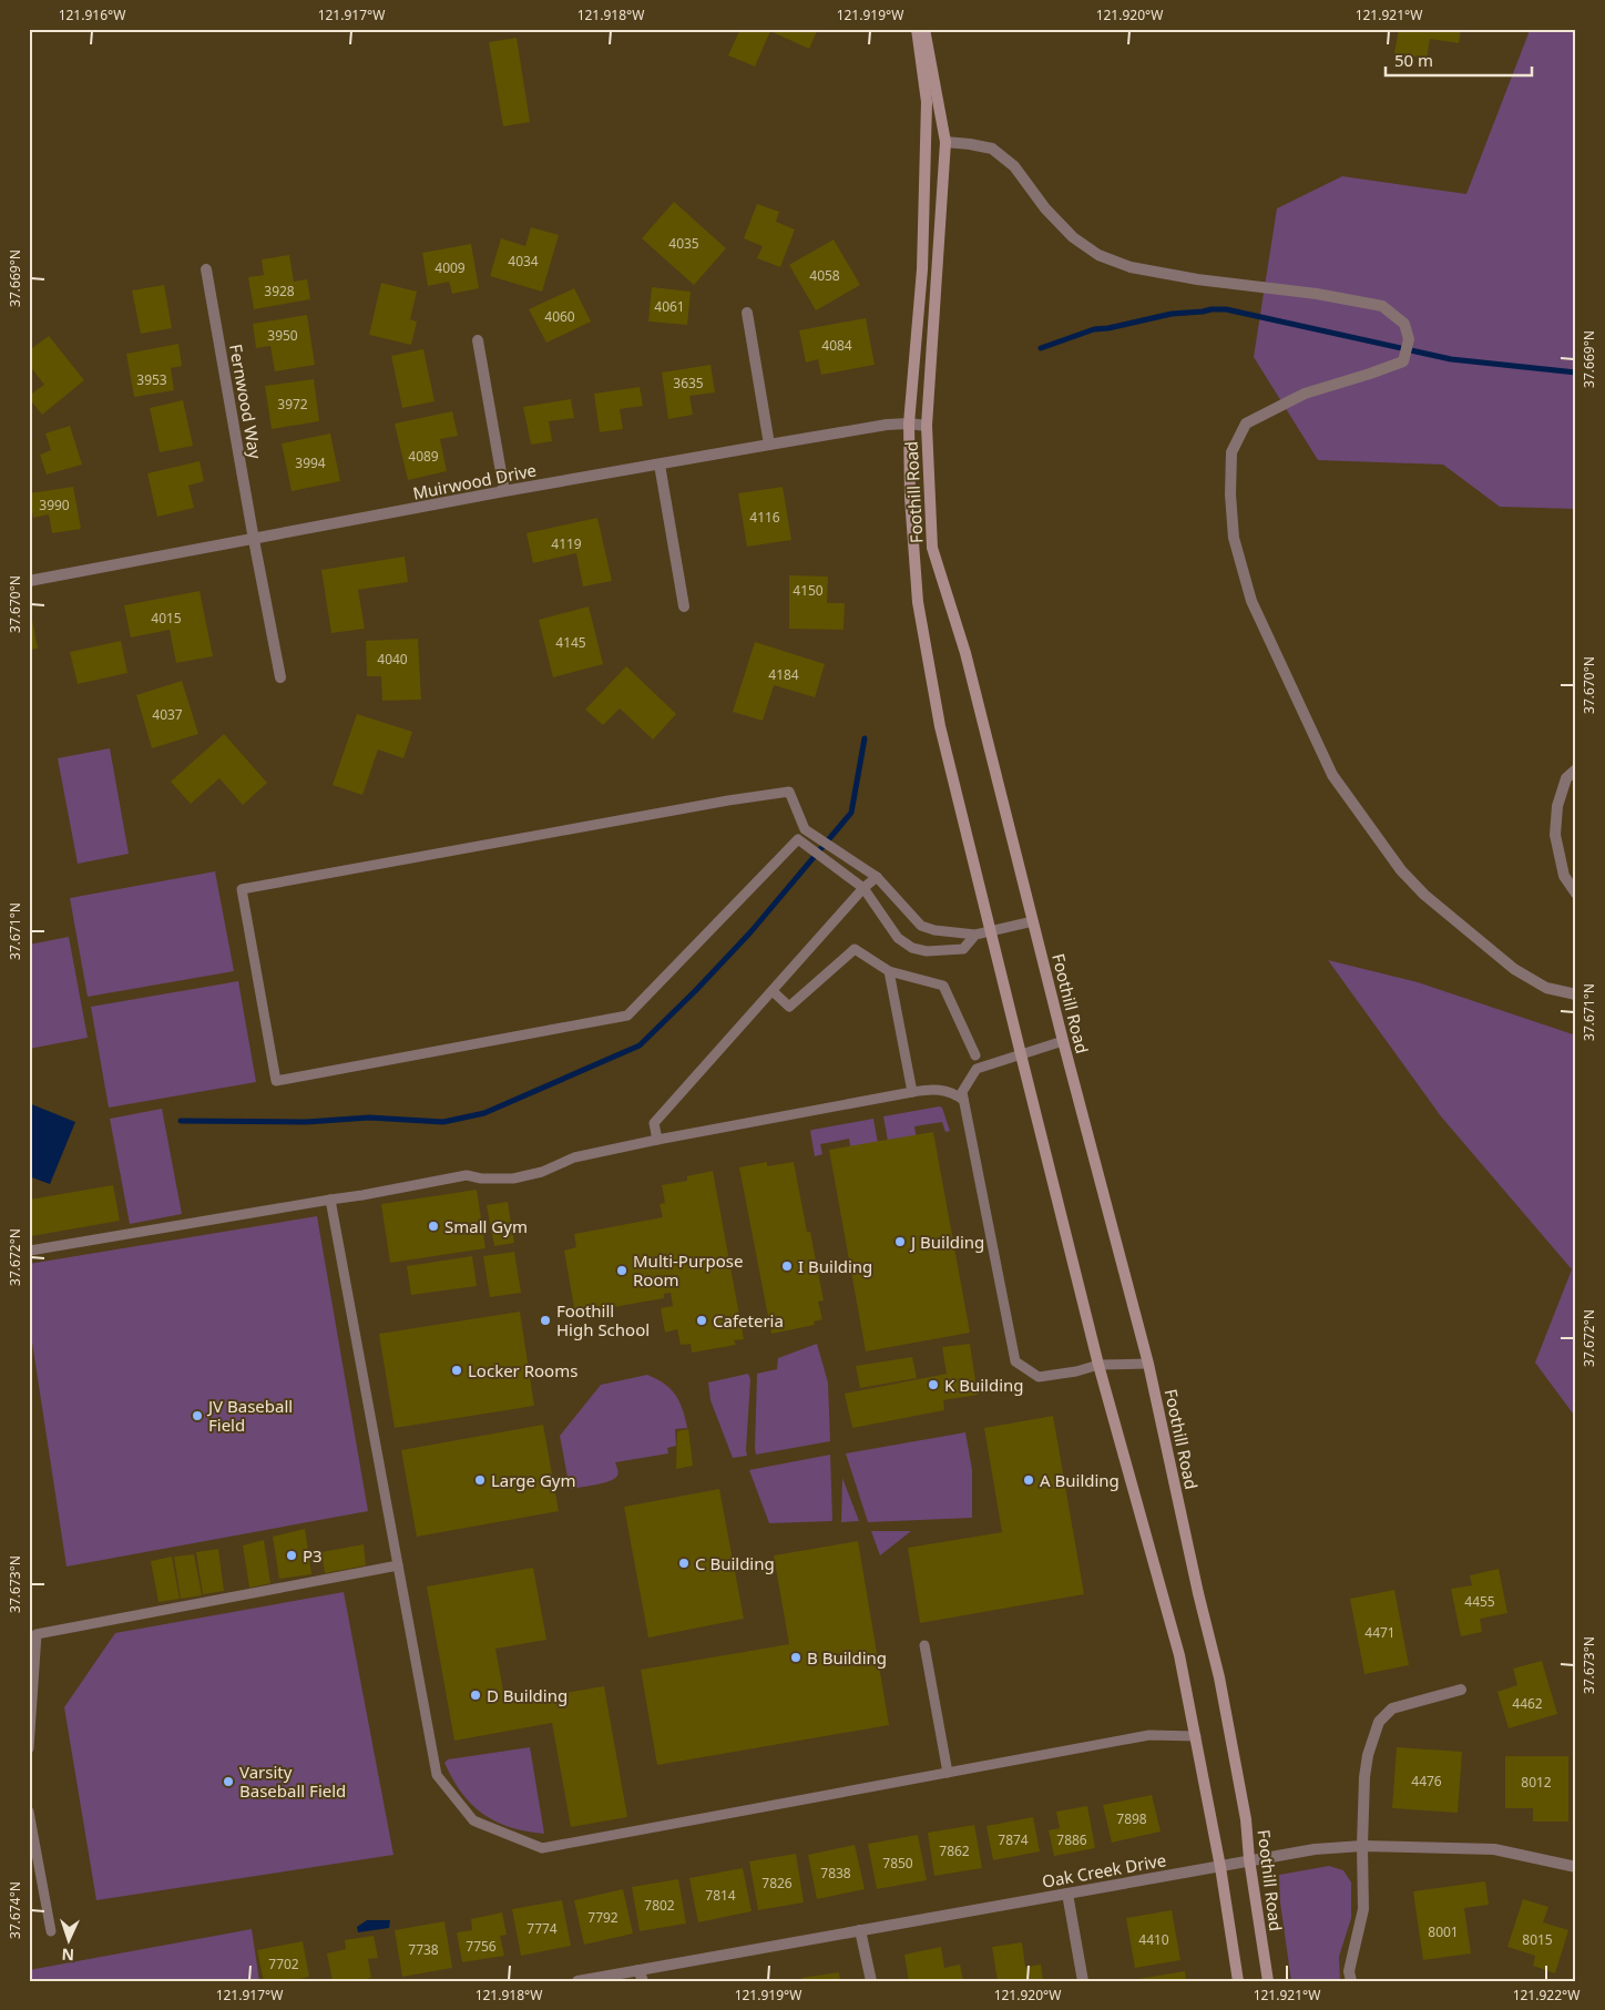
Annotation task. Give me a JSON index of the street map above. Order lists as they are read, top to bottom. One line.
{"streets":{"main road":["Foothill Road"],"street":["Fernwood Way","Muirwood Drive","Oak Creek Drive"]},"crossings":[["Fernwood Way","Muirwood Drive"],["Muirwood Drive","Foothill Road"],["Foothill Road","Oak Creek Drive"]],"places":["Small Gym","J Building","I Building","Multi-Purpose Room","Foothill High School","Cafeteria","Locker Rooms","K Building","JV Baseball Field","Large Gym","A Building","P3","C Building","B Building","D Building","Varsity Baseball Field"],"house_numbers":["4035","4034","4009","4058","3928","4061","4060","3950","4084","3953","3635","3972","4089","3994","3990","4116","4119","4150","4015","4145","4040","4184","4037","4455","4471","4462","4476","8012","7898","7874","7886","7862","7850","7838","7826","7814","7802","7792","7774","8001","4410","8015","7756","7738","7702"],"scale_bar":"50 m","north":"bottom","coordinates":["121.916°W","121.917°W","121.918°W","121.919°W","121.920°W","121.921°W","37.669°N","37.670°N","37.671°N","37.672°N","37.673°N","37.674°N","121.922°W"]}
